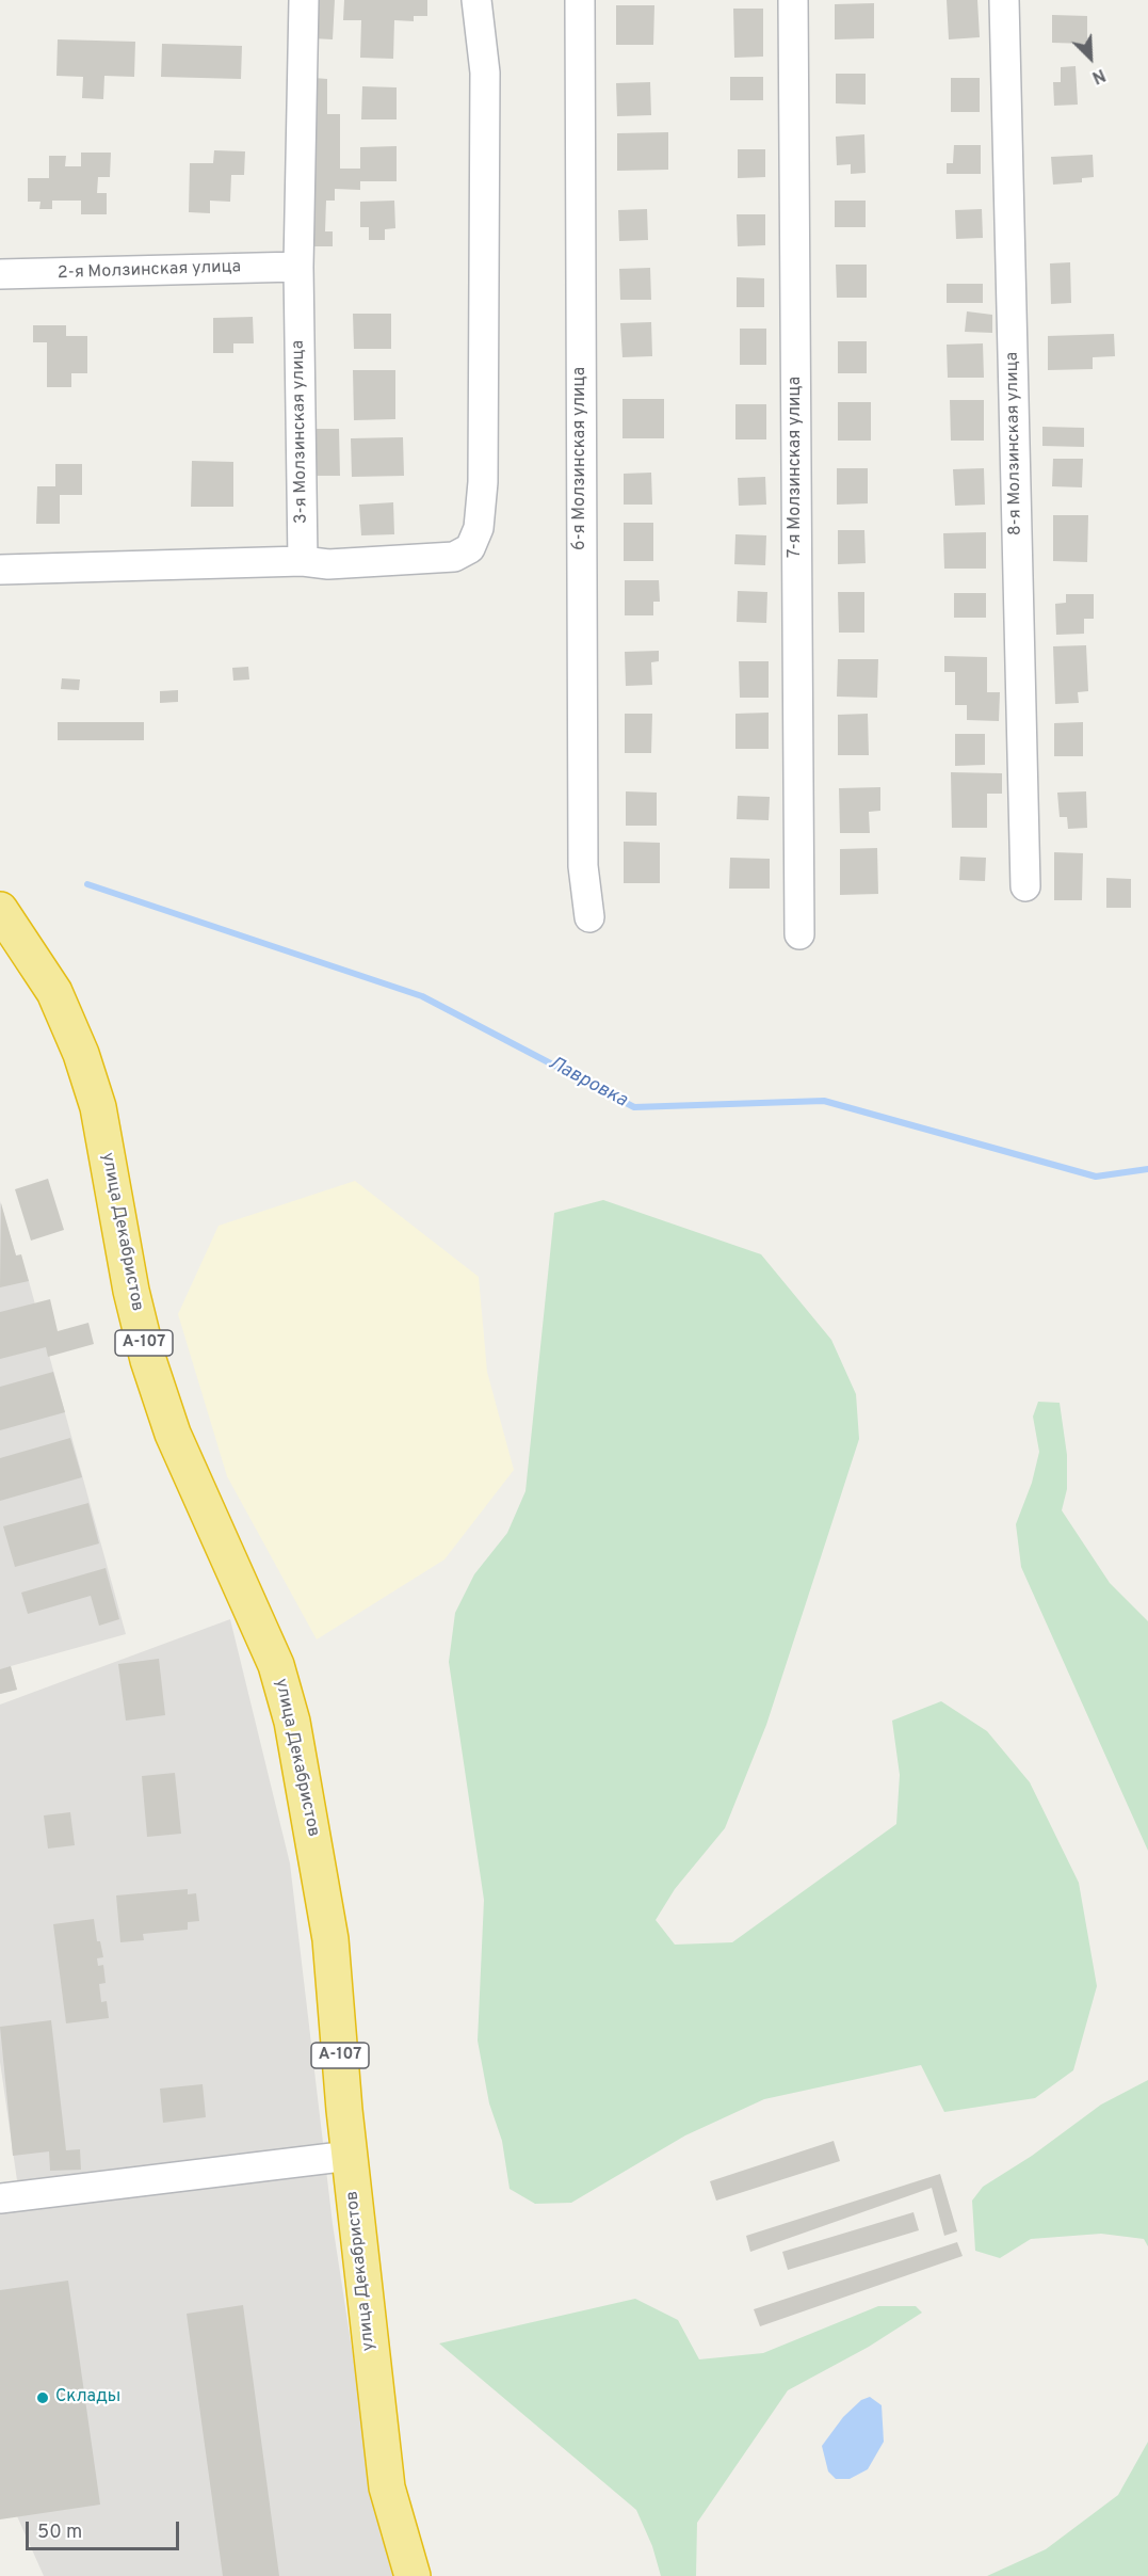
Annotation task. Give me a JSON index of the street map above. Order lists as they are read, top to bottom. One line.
{"streets":{"highway":["улица Декабристов","А-107"],"street":["2-я Молзинская улица","3-я Молзинская улица","8-я Молзинская улица","6-я Молзинская улица","7-я Молзинская улица"]},"crossings":[["2-я Молзинская улица","3-я Молзинская улица"]],"water":["Лавровка"],"places":["Склады"],"scale_bar":"50 m","north":"bottom right"}
